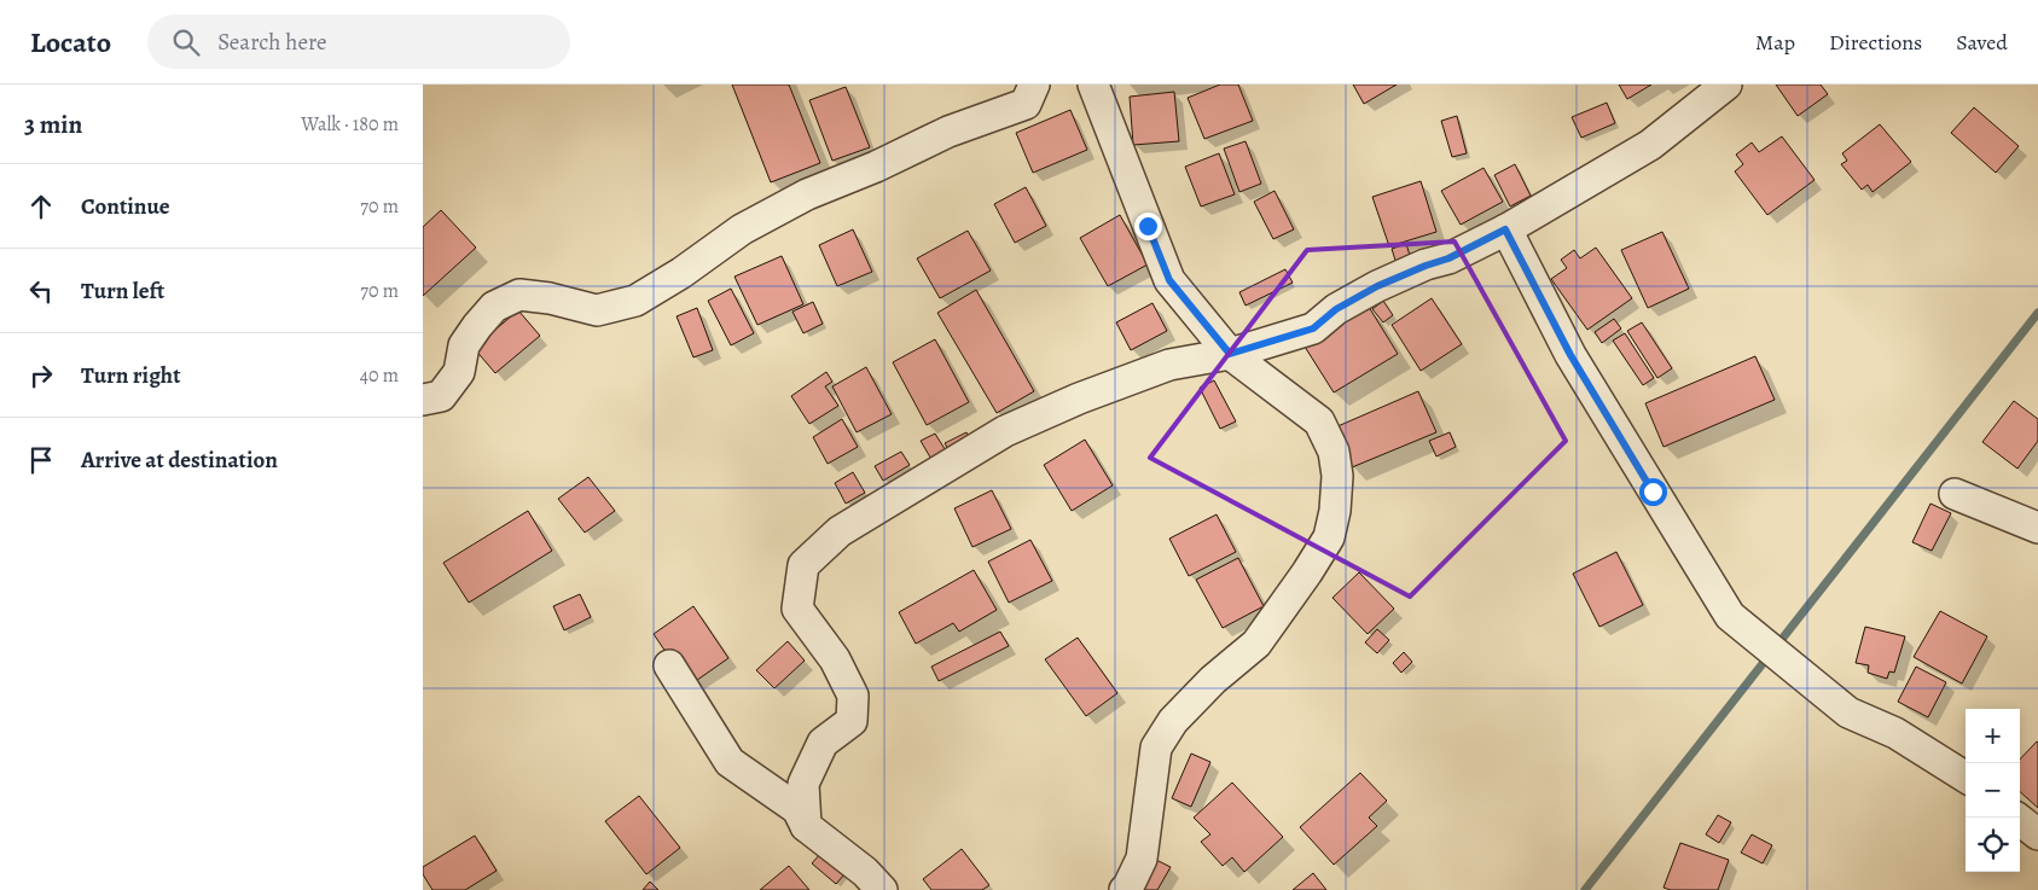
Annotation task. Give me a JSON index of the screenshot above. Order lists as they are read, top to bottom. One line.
{"page":{"header":"Locato","search":"Search here","nav":["Map","Directions","Saved"],"heading":["3 min","Walk · 180 m"],"list":[["Continue","70 m"],["Turn left","70 m"],["Turn right","40 m"],"Arrive at destination"],"map_buttons":["+","−"]}}
